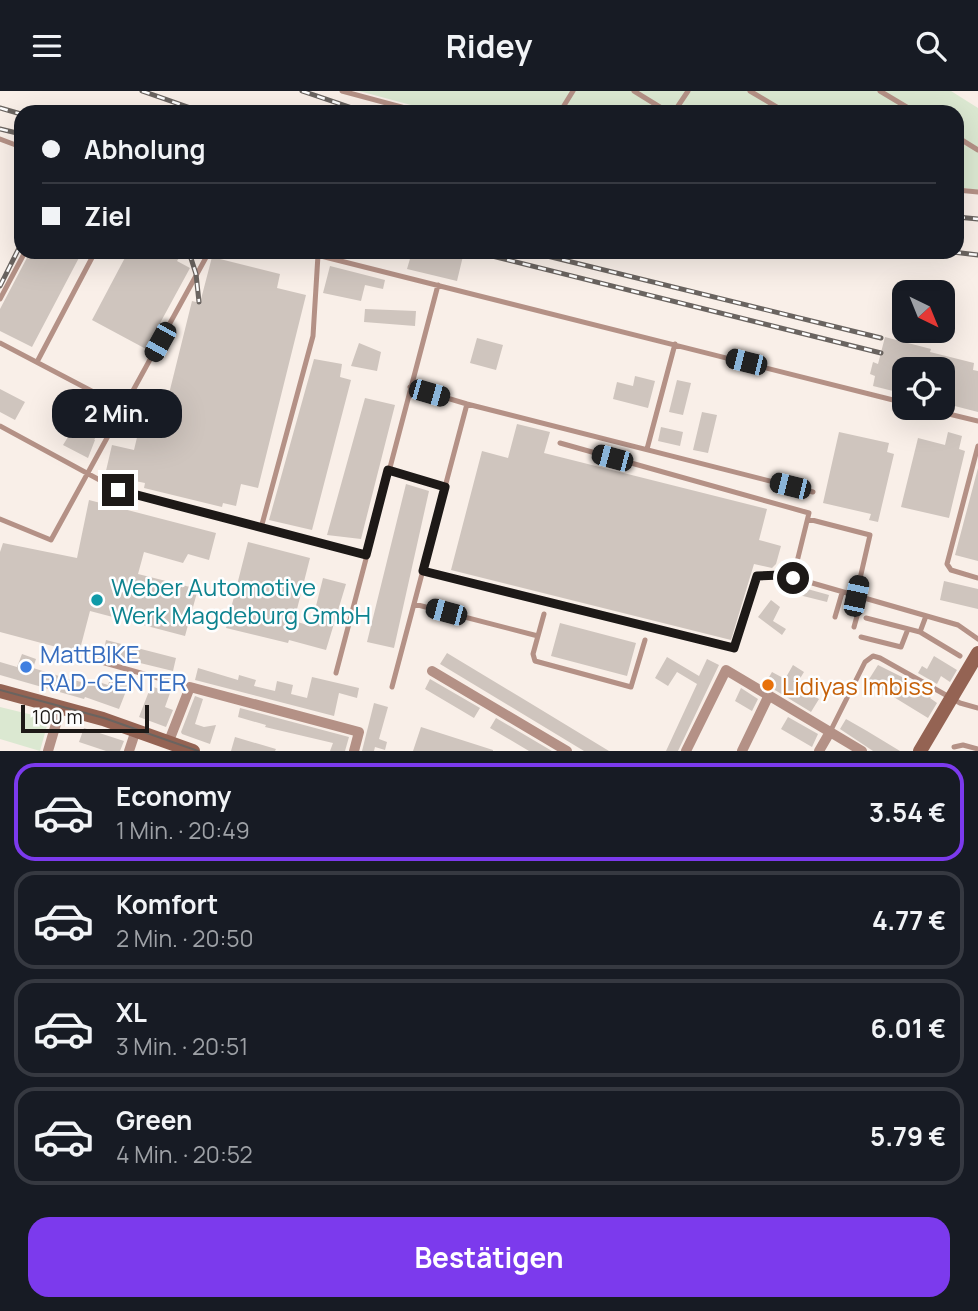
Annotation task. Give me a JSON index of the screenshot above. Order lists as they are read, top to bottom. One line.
{"places":["Weber Automotive Werk Magdeburg GmbH","MattBIKE RAD-CENTER","Lidiyas Imbiss"],"scale_bar":"100 m","north":"bottom right","page":{"header":"Ridey","banner":["Abholung","Ziel"],"bubble":"2 Min.","scale":"100 m","list":[{"name":"Economy","note":"1 Min. · 20:49","value":"3.54 €"},{"name":"Komfort","note":"2 Min. · 20:50","value":"4.77 €"},{"name":"XL","note":"3 Min. · 20:51","value":"6.01 €"},{"name":"Green","note":"4 Min. · 20:52","value":"5.79 €"}],"buttons":"Bestätigen"}}
